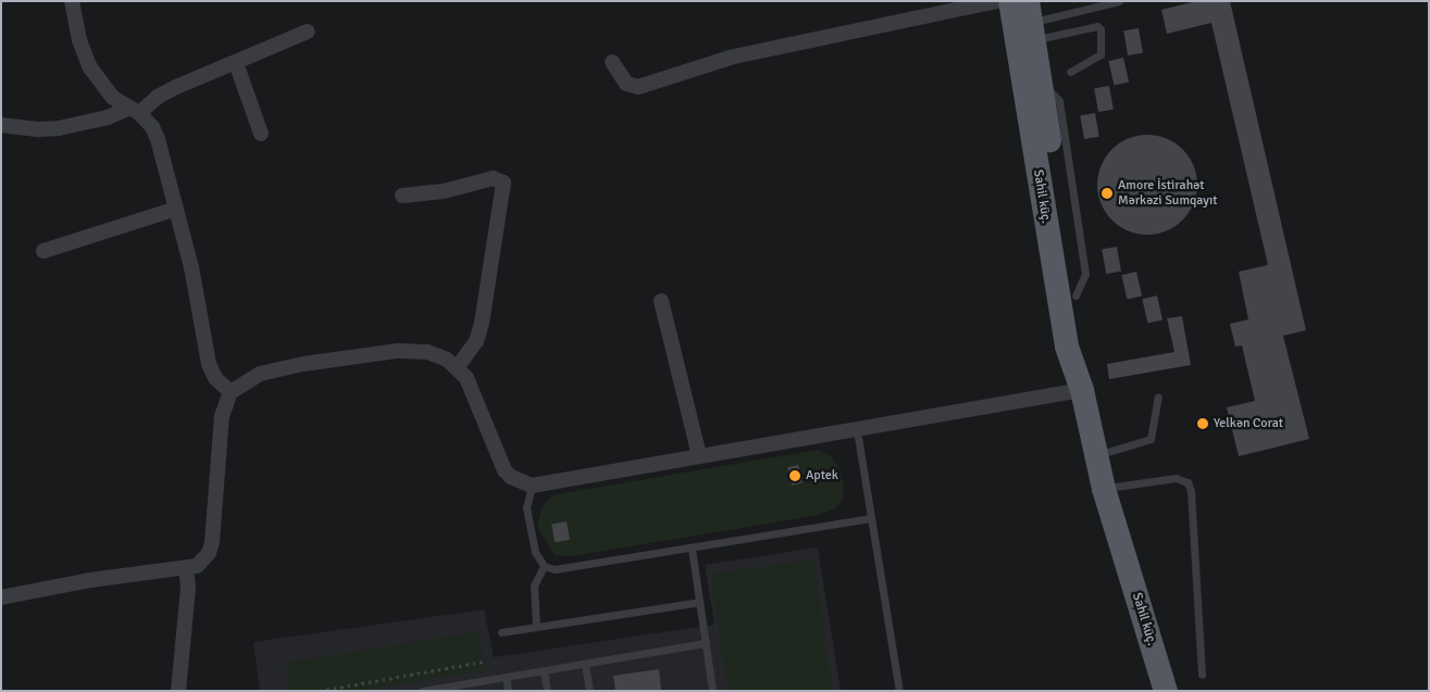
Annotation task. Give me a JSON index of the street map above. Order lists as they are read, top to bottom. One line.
{"streets":{"main road":["Sahil küç."]},"places":["Amore İstirahət Mərkəzi Sumqayıt","Yelkən Corat","Aptek"]}
